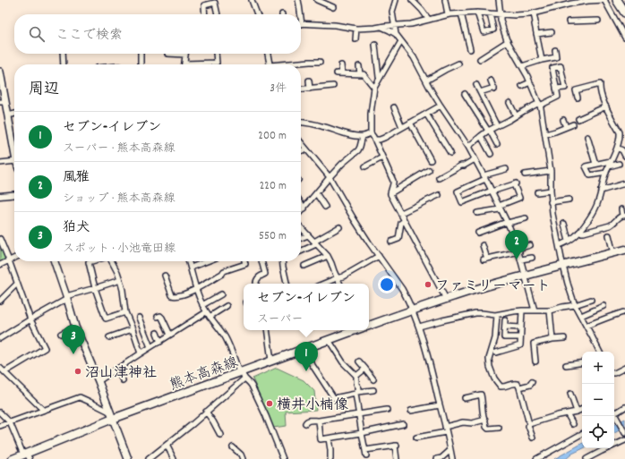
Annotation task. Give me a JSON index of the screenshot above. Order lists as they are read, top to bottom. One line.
{"streets":{"main road":["熊本高森線"]},"places":["ファミリーマート","沼山津神社","横井小楠像"],"page":{"search":"ここで検索","heading":["周辺","3件"],"list":[{"mark":"1","name":"セブン-イレブン","note":"スーパー · 熊本高森線","value":"200 m"},{"mark":"2","name":"風雅","note":"ショップ · 熊本高森線","value":"220 m"},{"mark":"3","name":"狛犬","note":"スポット · 小池竜田線","value":"550 m"}],"pins":["2","3","1"],"popup":["セブン-イレブン","スーパー"],"map_buttons":["+","−"]}}
